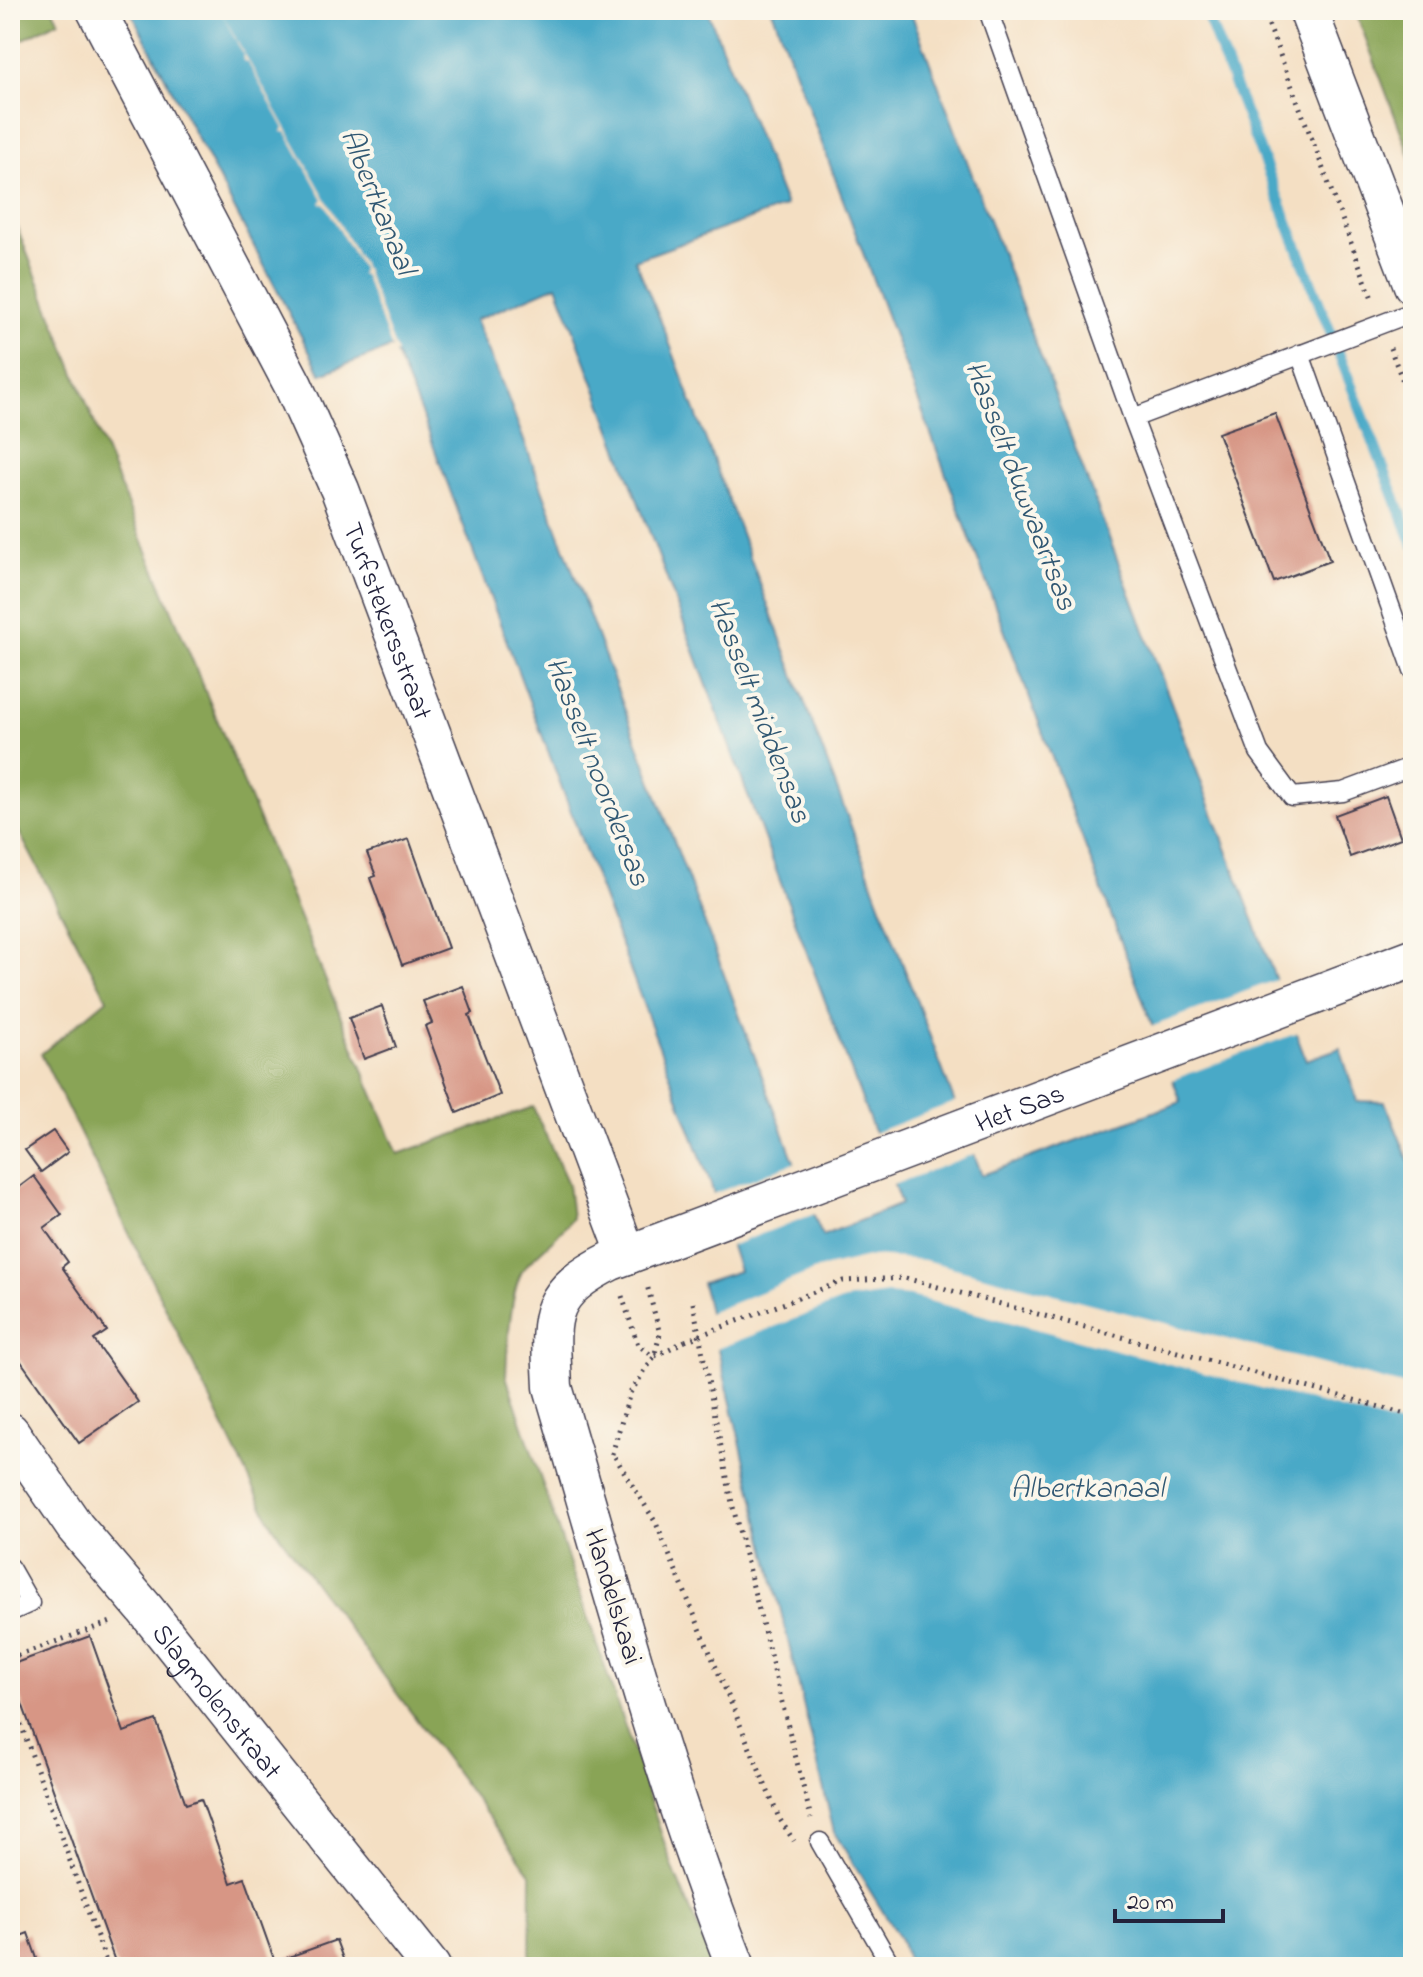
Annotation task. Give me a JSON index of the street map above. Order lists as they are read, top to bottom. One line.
{"streets":{"street":["Turfstekersstraat","Het Sas","Handelskaai","Slagmolenstraat"]},"crossings":[["Turfstekersstraat","Het Sas"],["Turfstekersstraat","Handelskaai"],["Het Sas","Handelskaai"]],"water":["Albertkanaal","Hasselt duwvaartsas","Hasselt middensas","Hasselt noordersas"],"scale_bar":"20 m"}
